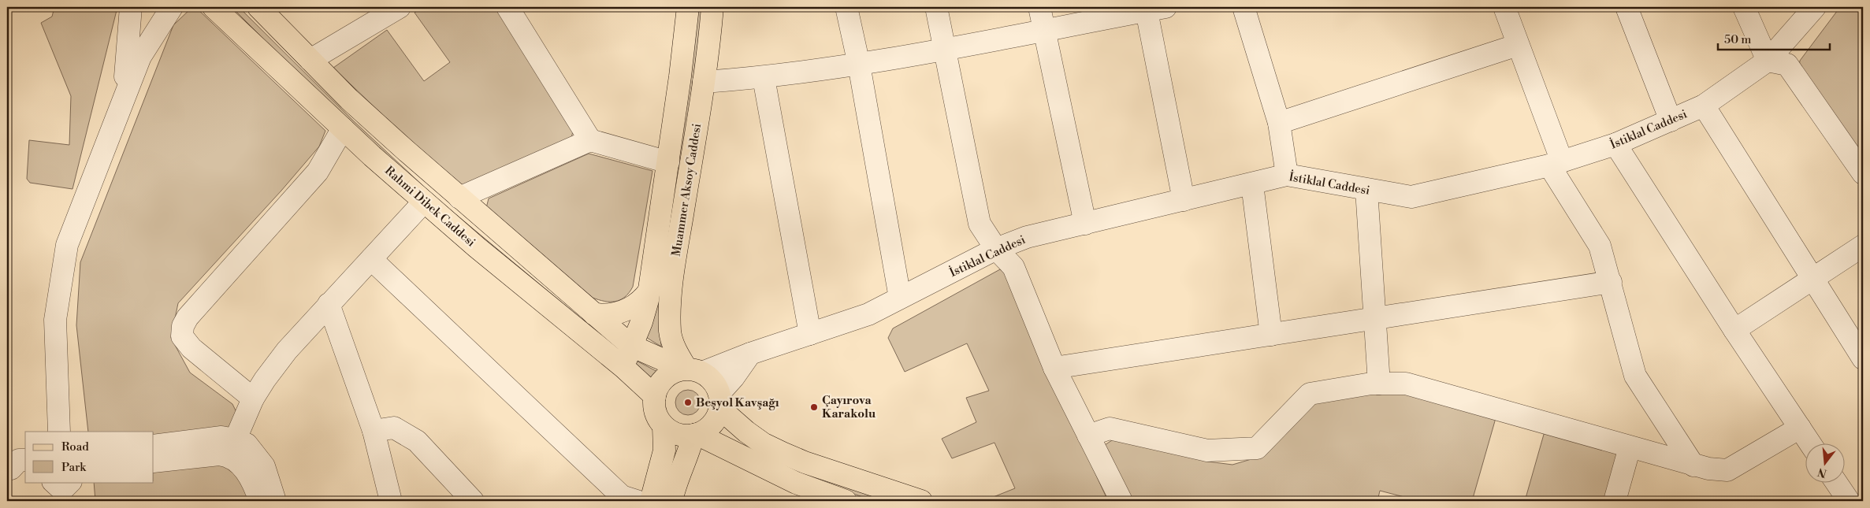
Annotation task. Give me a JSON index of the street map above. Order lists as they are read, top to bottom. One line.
{"streets":{"main road":["Muammer Aksoy Caddesi","Rahmi Dibek Caddesi"],"street":["İstiklal Caddesi"]},"crossings":[["İstiklal Caddesi","Muammer Aksoy Caddesi"],["İstiklal Caddesi","Rahmi Dibek Caddesi"],["Muammer Aksoy Caddesi","Rahmi Dibek Caddesi"]],"places":["Beşyol Kavşağı","Çayırova Karakolu"],"legend":["Road","Park"],"scale_bar":"50 m","north":"bottom"}
